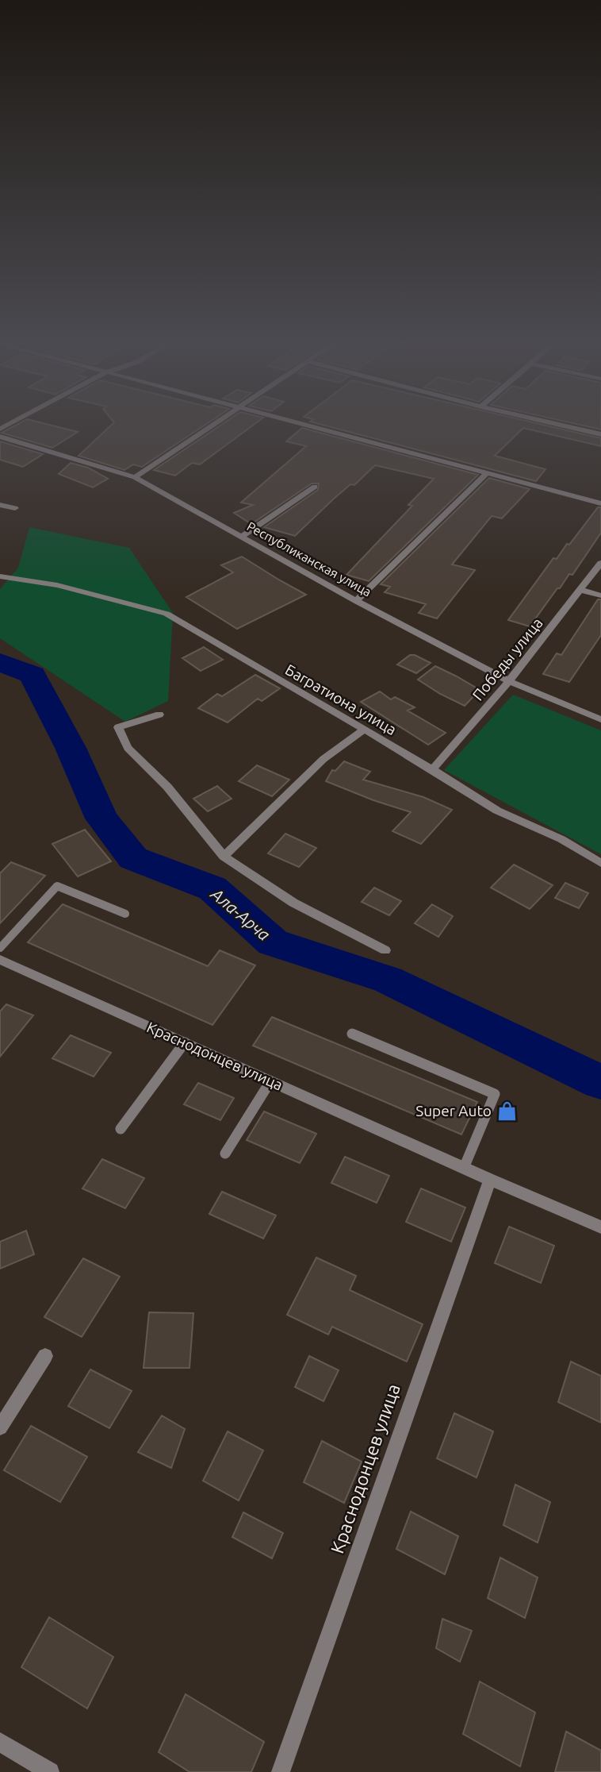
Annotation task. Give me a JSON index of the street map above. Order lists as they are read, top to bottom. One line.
{"streets":{"street":["Республиканская улица","Победы улица","Багратиона улица","Краснодонцев улица"]},"crossings":[["Республиканская улица","Победы улица"],["Победы улица","Багратиона улица"]],"water":["Ала-Арча"],"places":{"shop":["Super Auto"]}}
